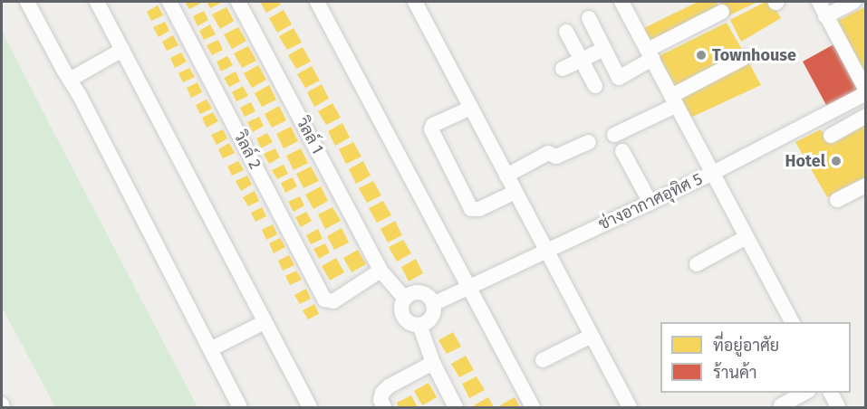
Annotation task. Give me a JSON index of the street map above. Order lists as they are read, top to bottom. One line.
{"streets":{"street":["วิลล์ 1","วิลล์ 2","ช่างอากาศอุทิศ 5"]},"crossings":[["วิลล์ 1","วิลล์ 2"],["วิลล์ 1","ช่างอากาศอุทิศ 5"]],"places":["Townhouse","Hotel"],"legend":["ที่อยู่อาศัย","ร้านค้า"]}
